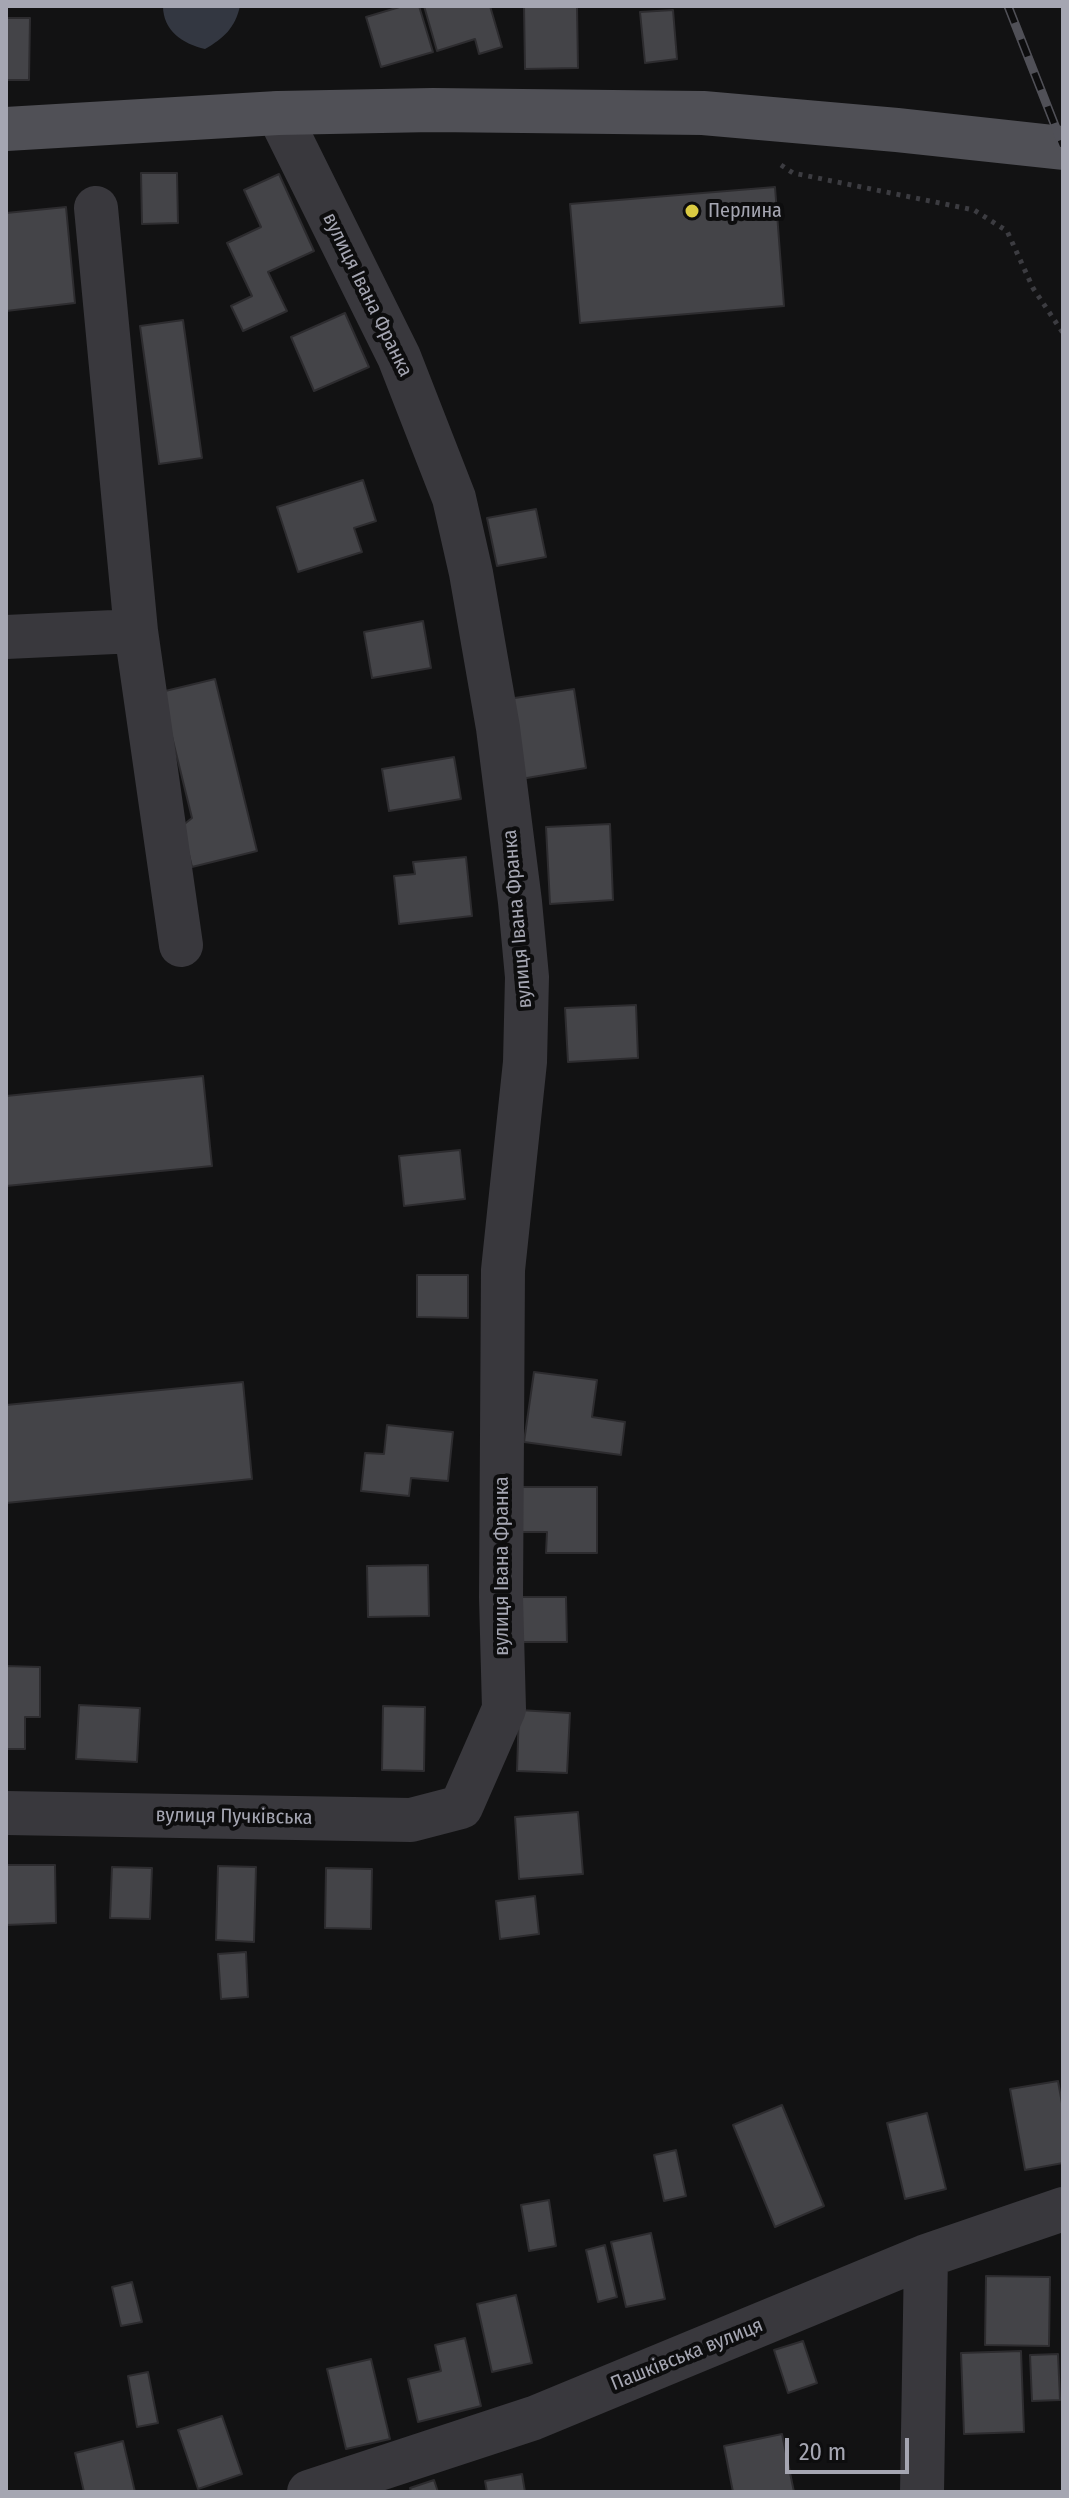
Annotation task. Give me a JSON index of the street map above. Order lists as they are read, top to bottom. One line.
{"streets":{"street":["вулиця Івана Франка","вулиця Пучківська","Пашківська вулиця"]},"crossings":[["вулиця Івана Франка","вулиця Пучківська"]],"places":["Перлина"],"scale_bar":"20 m"}
